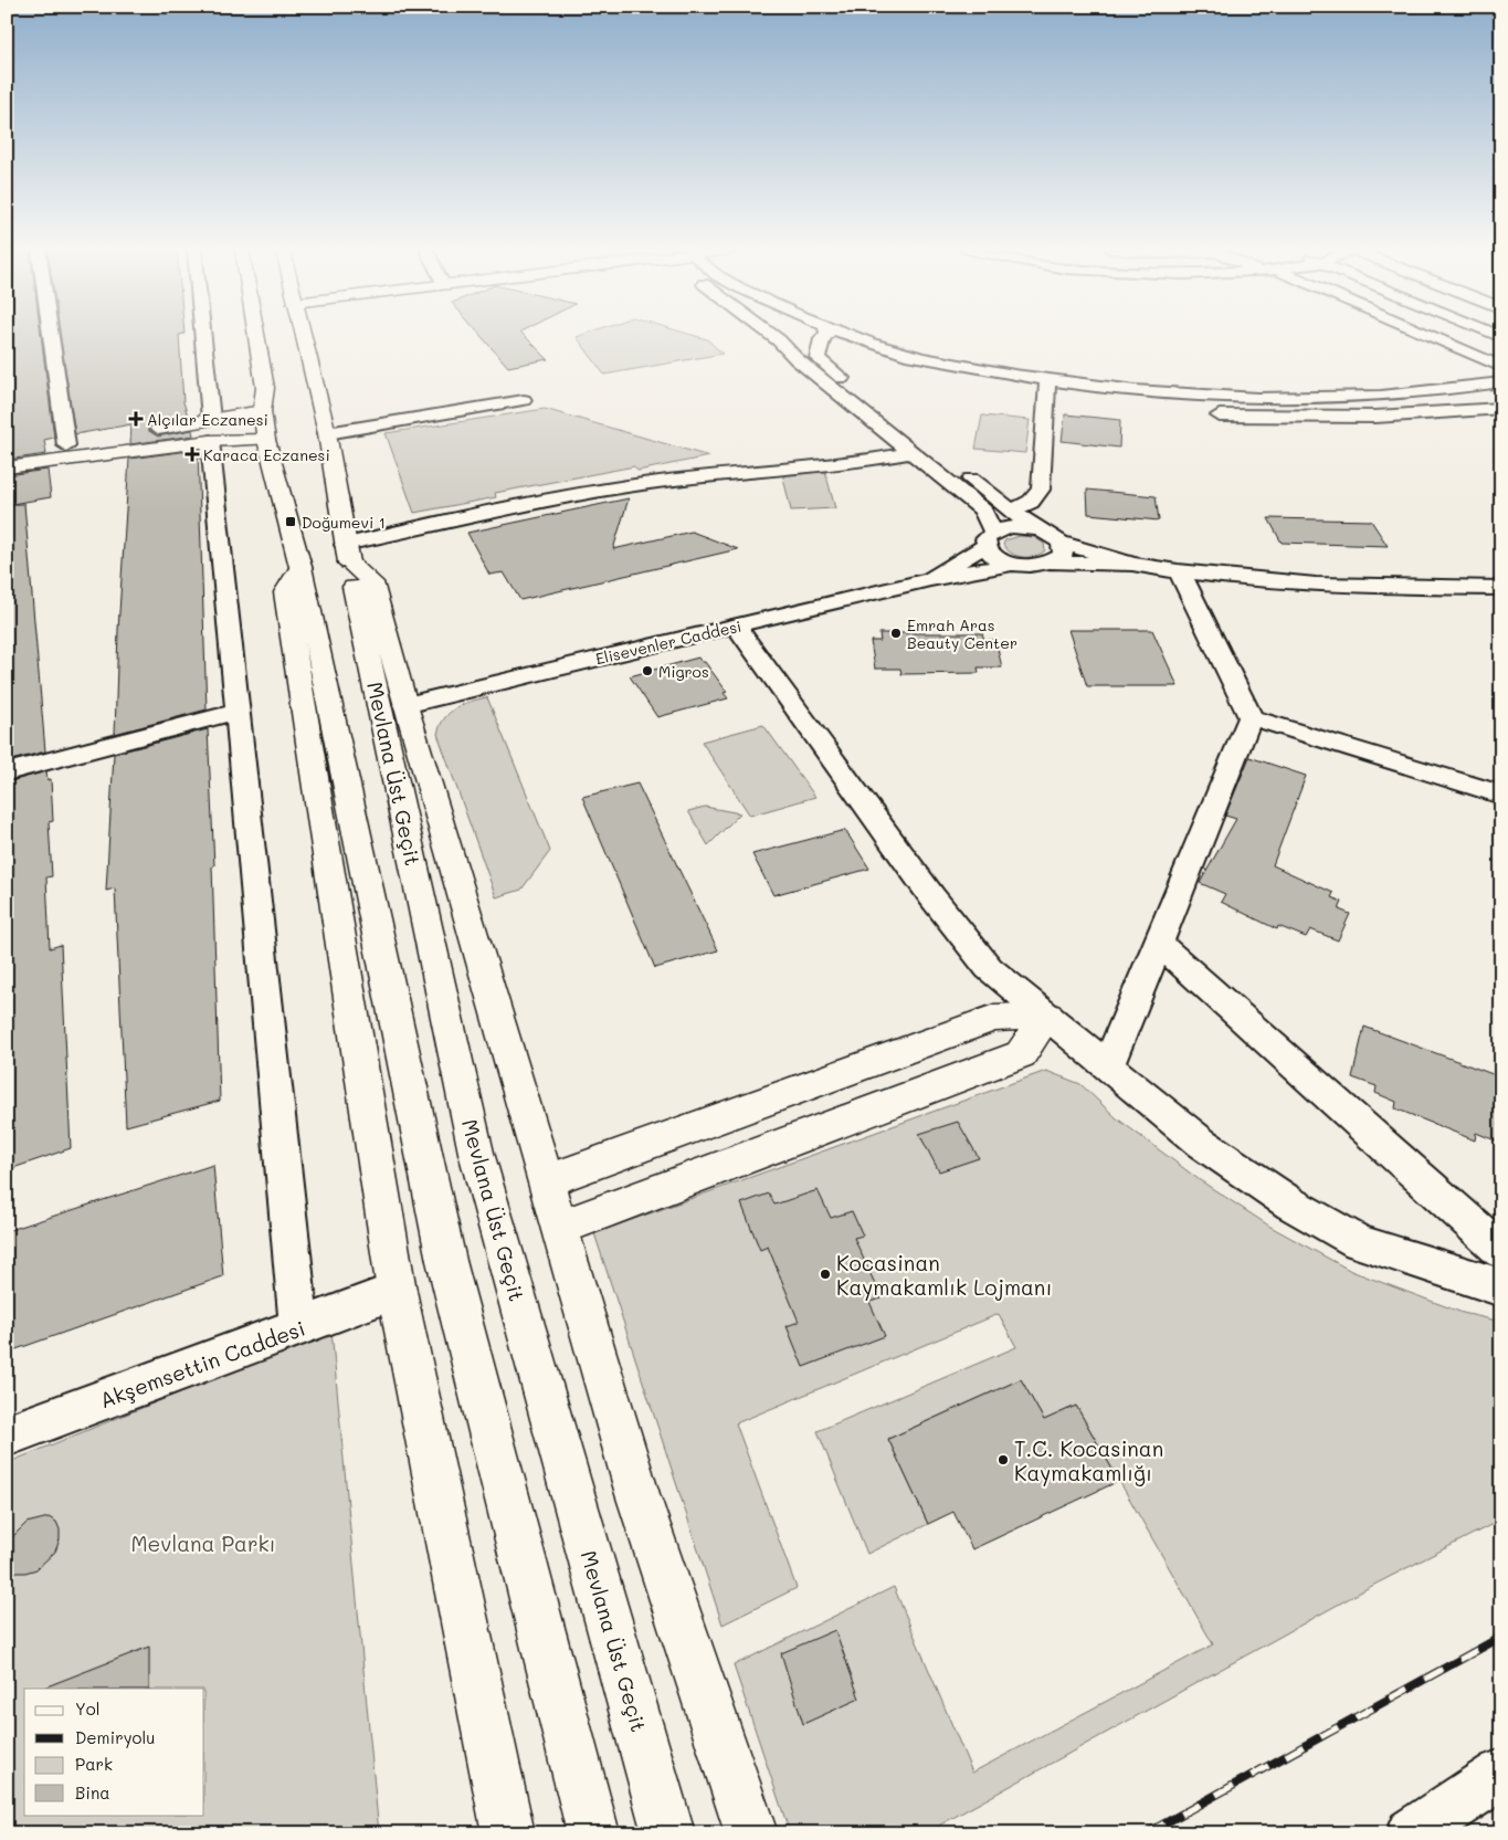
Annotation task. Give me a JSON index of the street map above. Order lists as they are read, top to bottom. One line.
{"streets":{"main road":["Mevlana Üst Geçit"],"street":["Elisevenler Caddesi","Akşemsettin Caddesi"]},"parks":["Mevlana Parkı"],"places":{"health":["Alçılar Eczanesi","Karaca Eczanesi"],"transit":["Doğumevi 1"],"other":["Emrah Aras Beauty Center","Migros","Kocasinan Kaymakamlık Lojmanı","T.C. Kocasinan Kaymakamlığı"]},"legend":["Yol","Demiryolu","Park","Bina"]}
